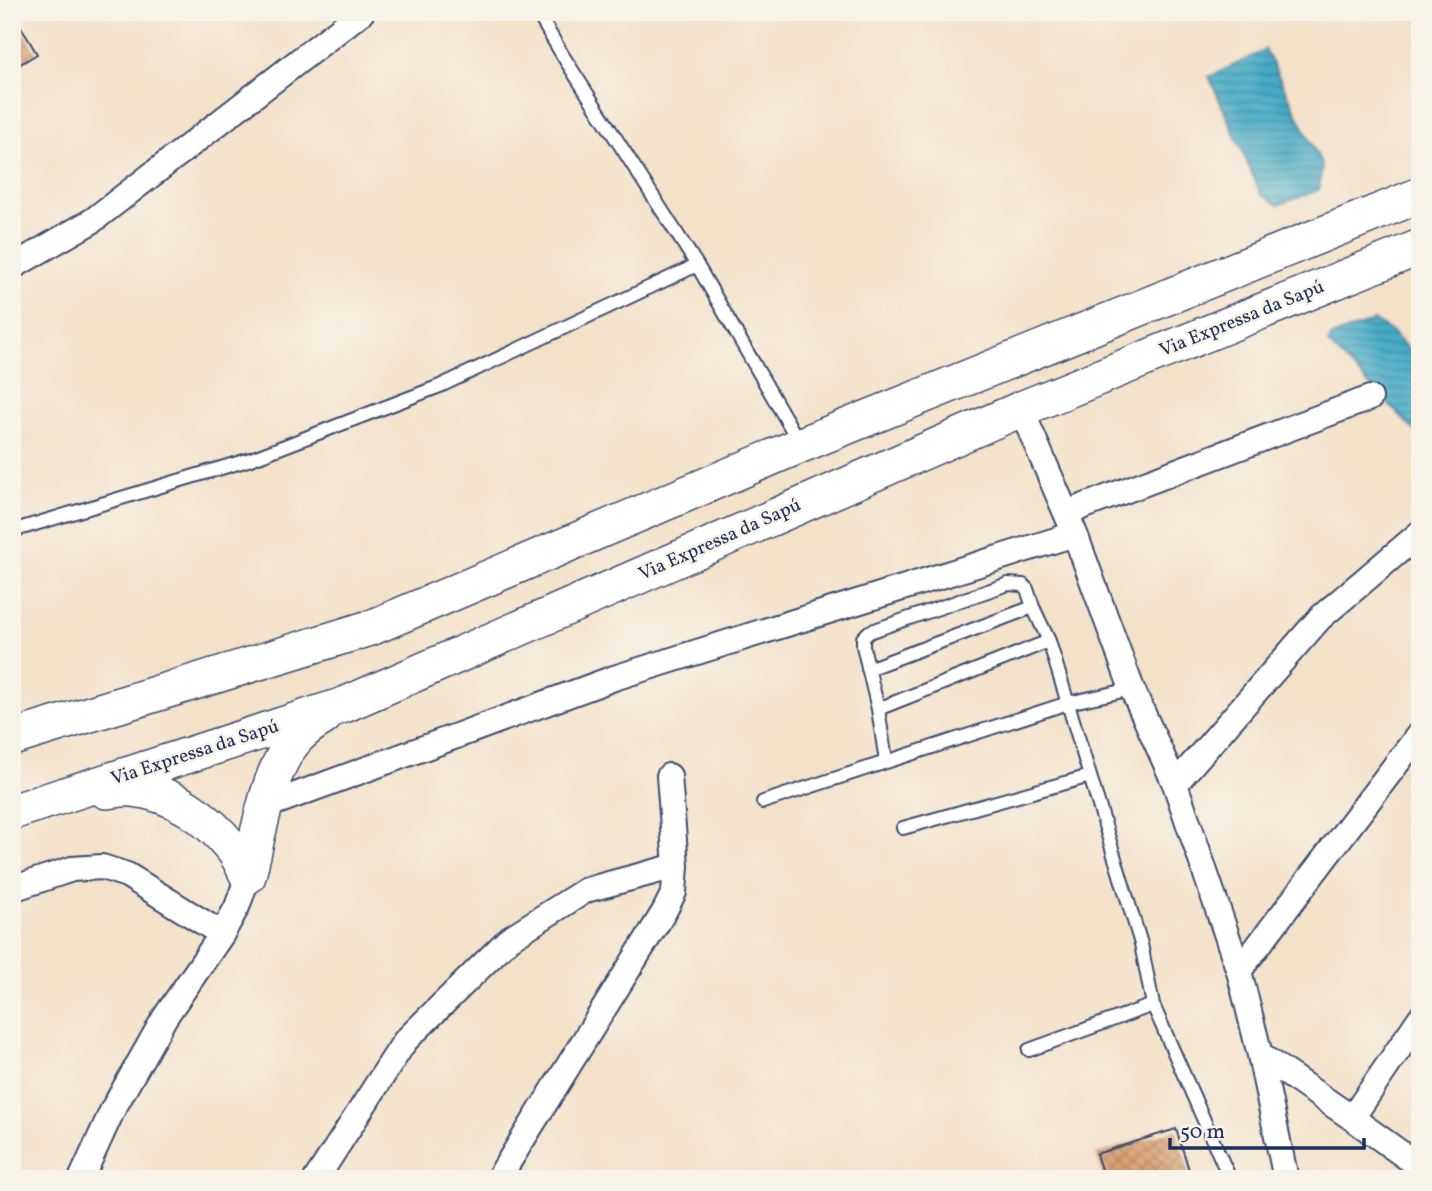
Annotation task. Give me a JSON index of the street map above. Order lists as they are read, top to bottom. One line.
{"streets":{"main road":["Via Expressa da Sapú"]},"scale_bar":"50 m"}
